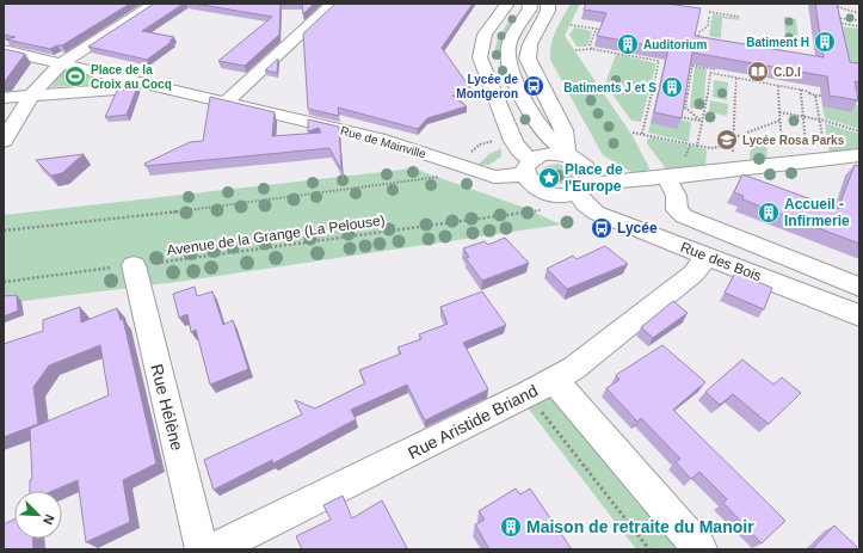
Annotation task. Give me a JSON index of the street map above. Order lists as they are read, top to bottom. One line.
{"streets":{"street":["Rue de Mainville","Rue des Bois","Rue Hélène","Rue Aristide Briand"],"path":["Avenue de la Grange (La Pelouse)"]},"crossings":[["Avenue de la Grange (La Pelouse)","Rue Hélène"],["Rue des Bois","Rue Aristide Briand"]],"places":{"building":["Batiment H","Auditorium","Batiments J et S","Accueil - Infirmerie","Maison de retraite du Manoir"],"library":["C.D.I"],"sports":["Place de la Croix au Cocq"],"bus stop":["Lycée de Montgeron","Lycée"],"school or university":["Lycée Rosa Parks"],"place":["Place de l'Europe"]},"north":"bottom right"}
